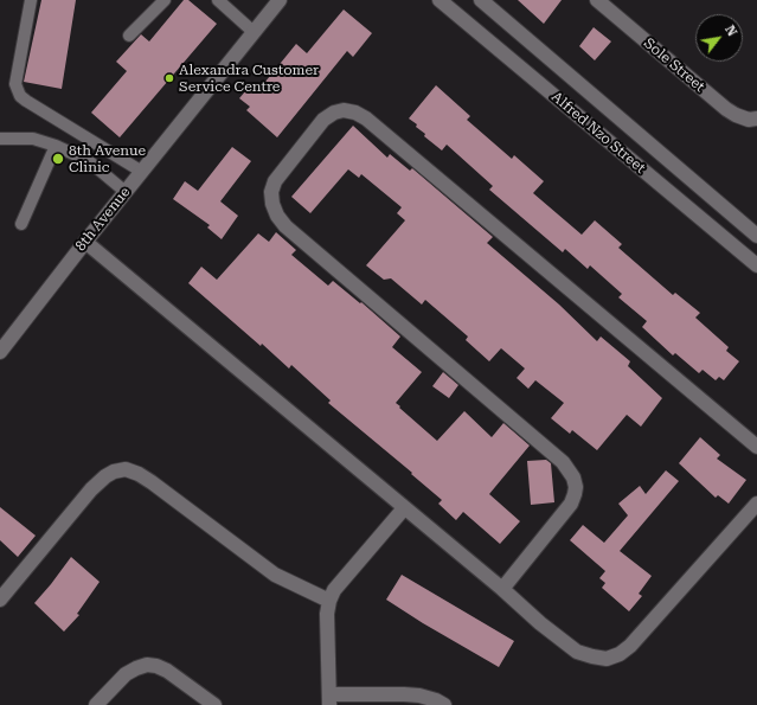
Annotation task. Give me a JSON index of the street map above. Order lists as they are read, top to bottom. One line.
{"streets":{"street":["Sole Street","Alfred Nzo Street","8th Avenue"]},"places":["Alexandra Customer Service Centre","8th Avenue Clinic"],"north":"top right"}
